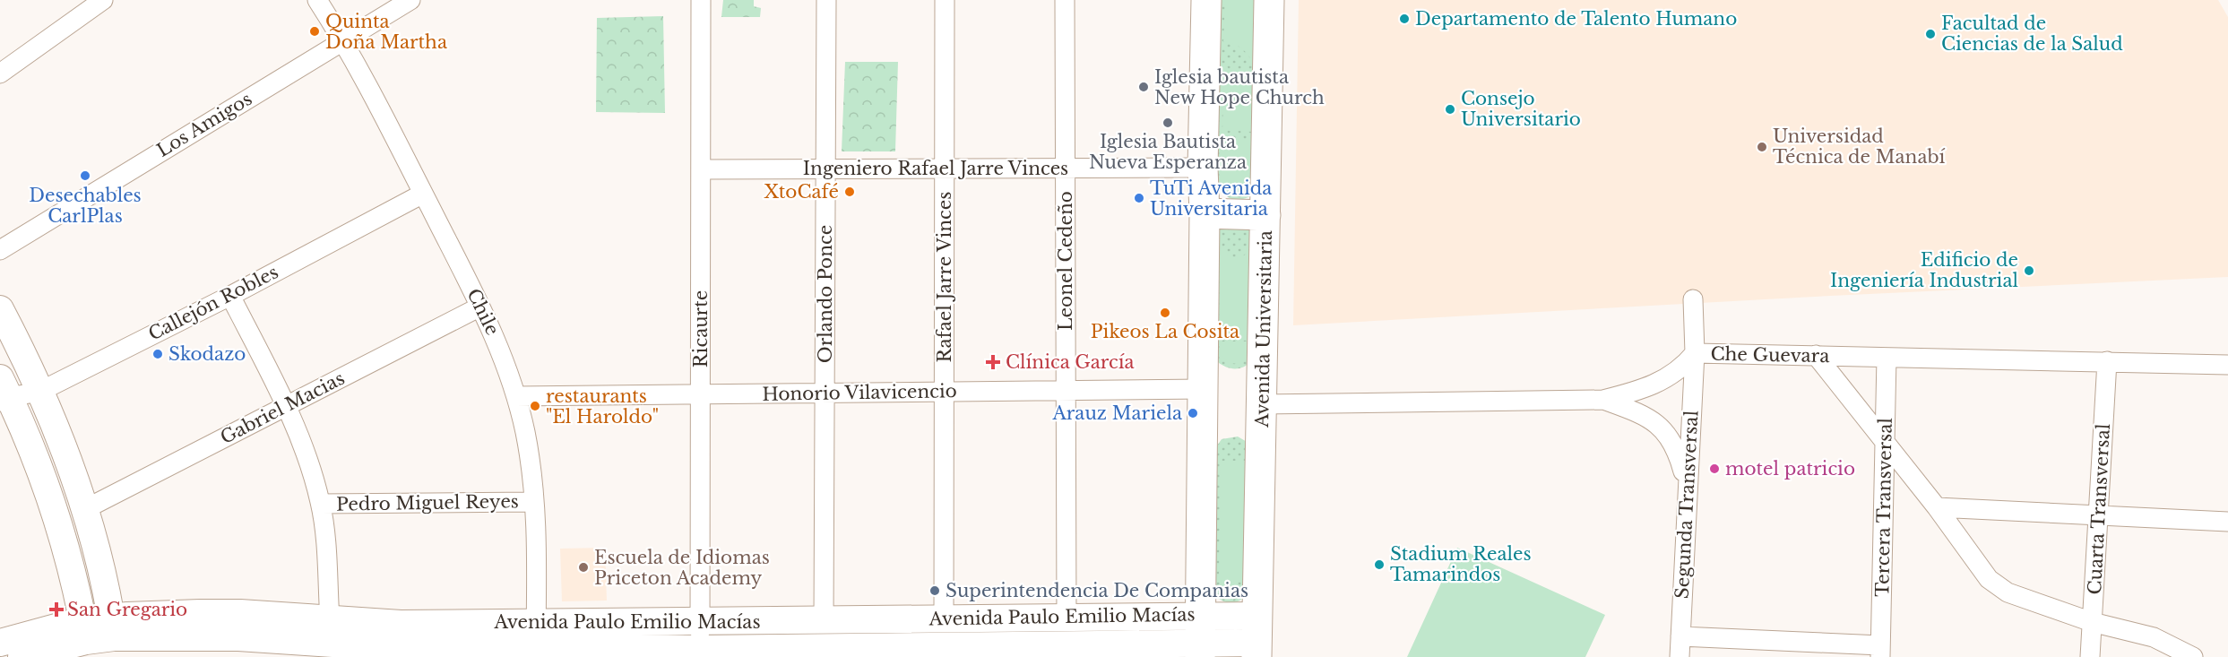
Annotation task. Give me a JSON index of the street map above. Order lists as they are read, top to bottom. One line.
{"streets":{"main road":["Avenida Universitaria","Avenida Paulo Emilio Macías"],"street":["Los Amigos","Ingeniero Rafael Jarre Vinces","Leonel Cedeño","Rafael Jarre Vinces","Orlando Ponce","Callejón Robles","Chile","Ricaurte","Che Guevara","Honorio Vilavicencio","Gabriel Macias","Pedro Miguel Reyes","Segunda Transversal","Tercera Transversal","Cuarta Transversal"]},"crossings":[["Los Amigos","Chile"],["Ingeniero Rafael Jarre Vinces","Leonel Cedeño"],["Ingeniero Rafael Jarre Vinces","Rafael Jarre Vinces"],["Ingeniero Rafael Jarre Vinces","Orlando Ponce"],["Ingeniero Rafael Jarre Vinces","Ricaurte"],["Leonel Cedeño","Honorio Vilavicencio"],["Leonel Cedeño","Avenida Paulo Emilio Macías"],["Rafael Jarre Vinces","Honorio Vilavicencio"],["Rafael Jarre Vinces","Avenida Paulo Emilio Macías"],["Orlando Ponce","Honorio Vilavicencio"],["Orlando Ponce","Avenida Paulo Emilio Macías"],["Callejón Robles","Chile"],["Chile","Honorio Vilavicencio"],["Chile","Gabriel Macias"],["Chile","Pedro Miguel Reyes"],["Chile","Avenida Paulo Emilio Macías"],["Ricaurte","Honorio Vilavicencio"],["Ricaurte","Avenida Paulo Emilio Macías"],["Avenida Universitaria","Che Guevara"],["Avenida Universitaria","Avenida Paulo Emilio Macías"],["Che Guevara","Segunda Transversal"],["Che Guevara","Tercera Transversal"],["Che Guevara","Cuarta Transversal"]],"places":{"other":["Departamento de Talento Humano","Quinta Doña Martha","Facultad de Ciencias de la Salud","Iglesia bautista New Hope Church","Consejo Universitario","Iglesia Bautista Nueva Esperanza","Universidad Técnica de Manabí","Desechables CarlPlas","XtoCafé","TuTi Avenida Universitaria","Edificio de Ingeniería Industrial","Pikeos La Cosita","Skodazo","restaurants \"El Haroldo\"","Arauz Mariela","motel patricio","Stadium Reales Tamarindos","Escuela de Idiomas Priceton Academy","Superintendencia De Companias"],"health":["Clínica García","San Gregario"]}}
